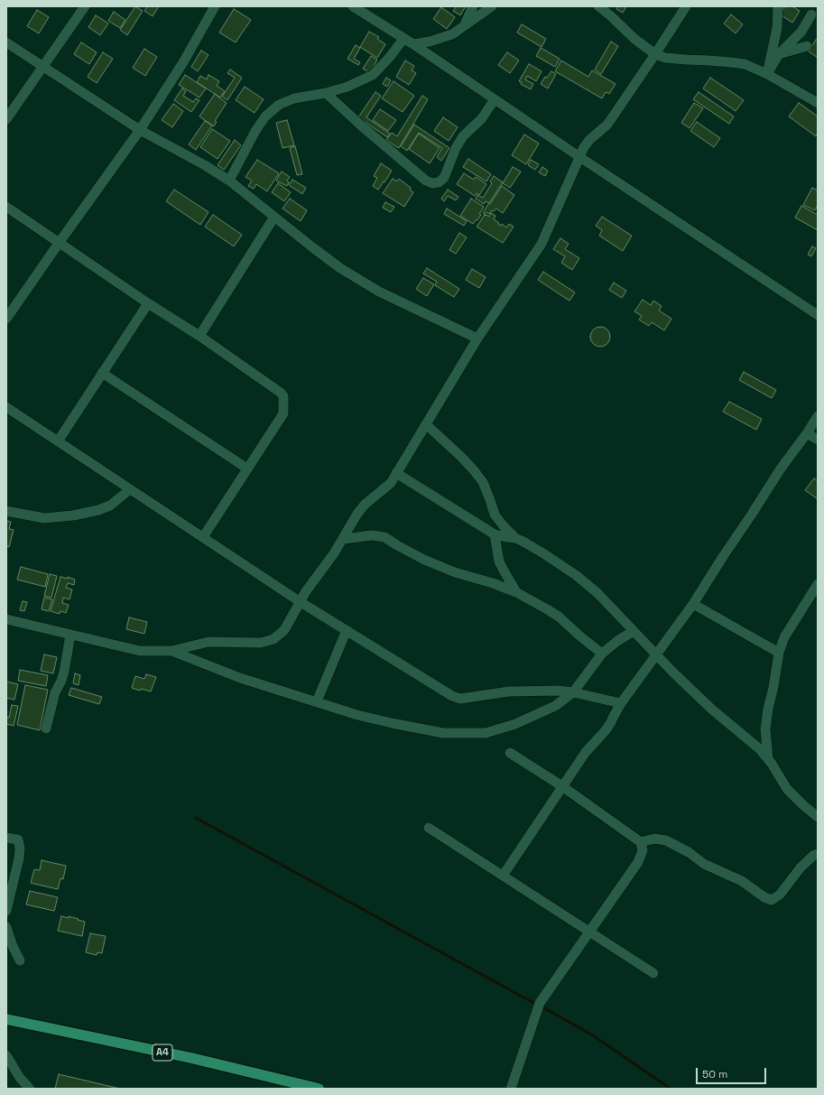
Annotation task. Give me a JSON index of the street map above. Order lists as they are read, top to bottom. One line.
{"streets":{"main road":["A4"]},"scale_bar":"50 m"}
